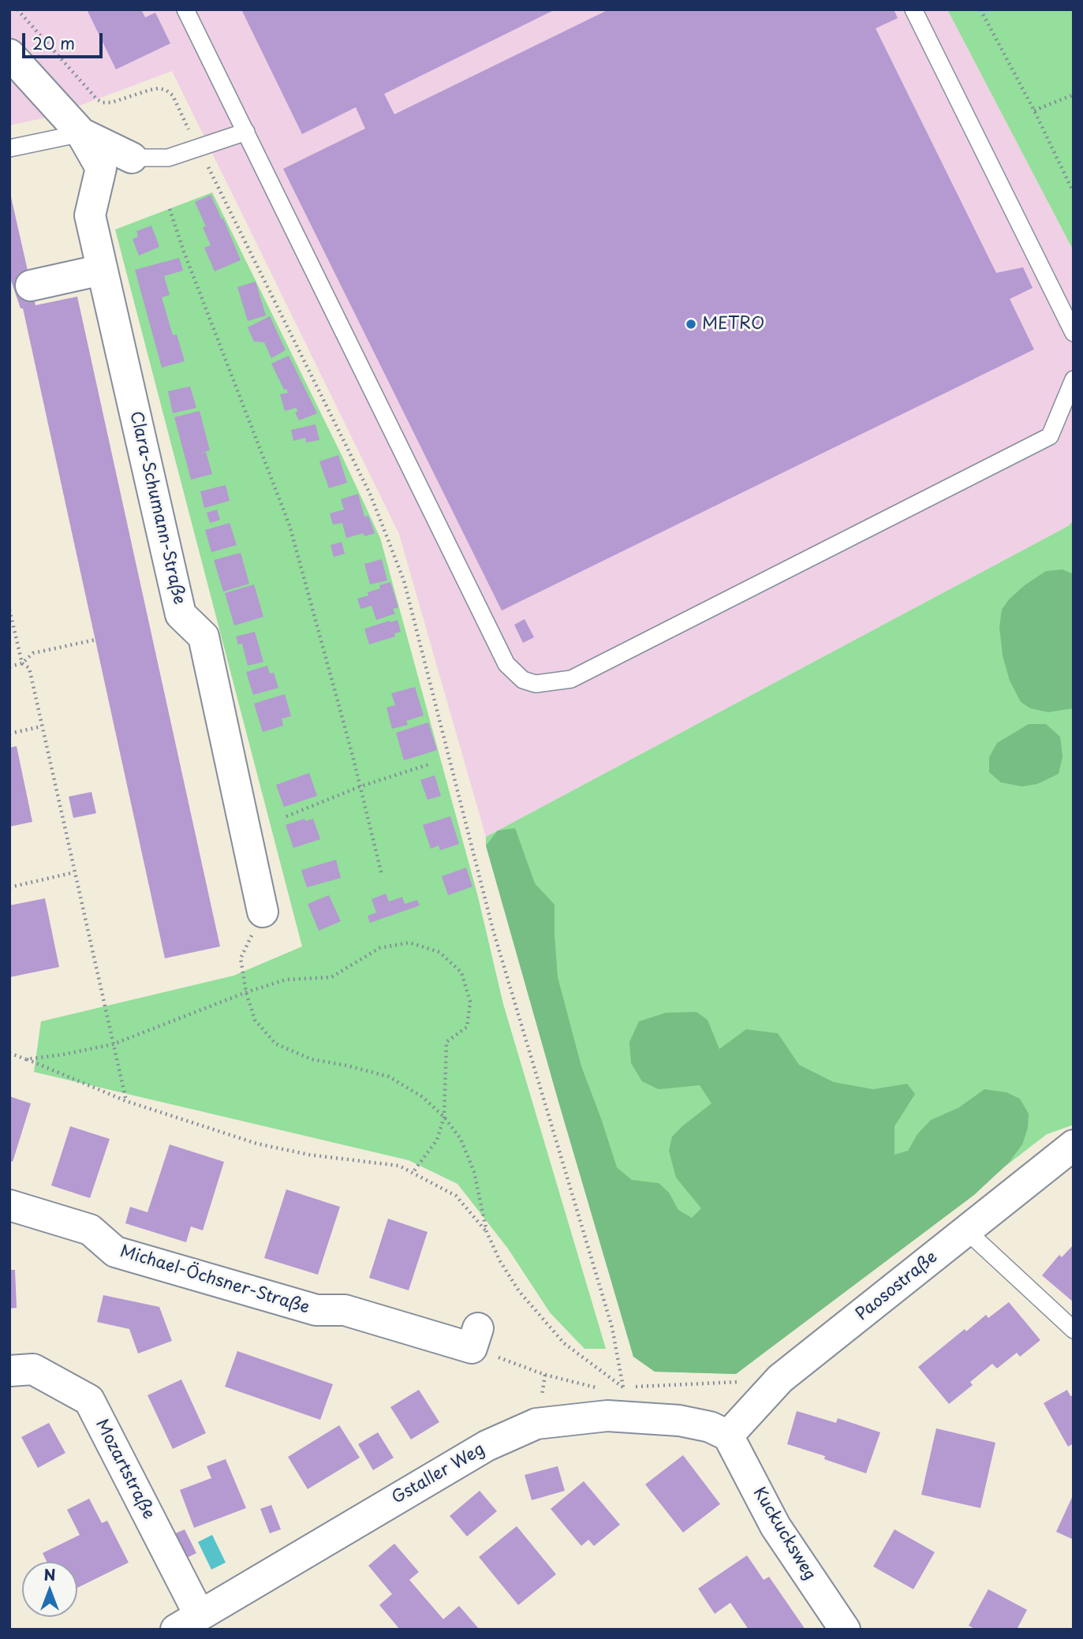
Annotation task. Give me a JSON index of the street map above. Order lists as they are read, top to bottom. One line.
{"streets":{"street":["Clara-Schumann-Straße","Michael-Öchsner-Straße","Paosostraße","Mozartstraße","Gstaller Weg","Kuckucksweg"]},"crossings":[["Paosostraße","Gstaller Weg"],["Paosostraße","Kuckucksweg"],["Mozartstraße","Gstaller Weg"],["Gstaller Weg","Kuckucksweg"]],"places":["METRO"],"scale_bar":"20 m","north":"top"}
